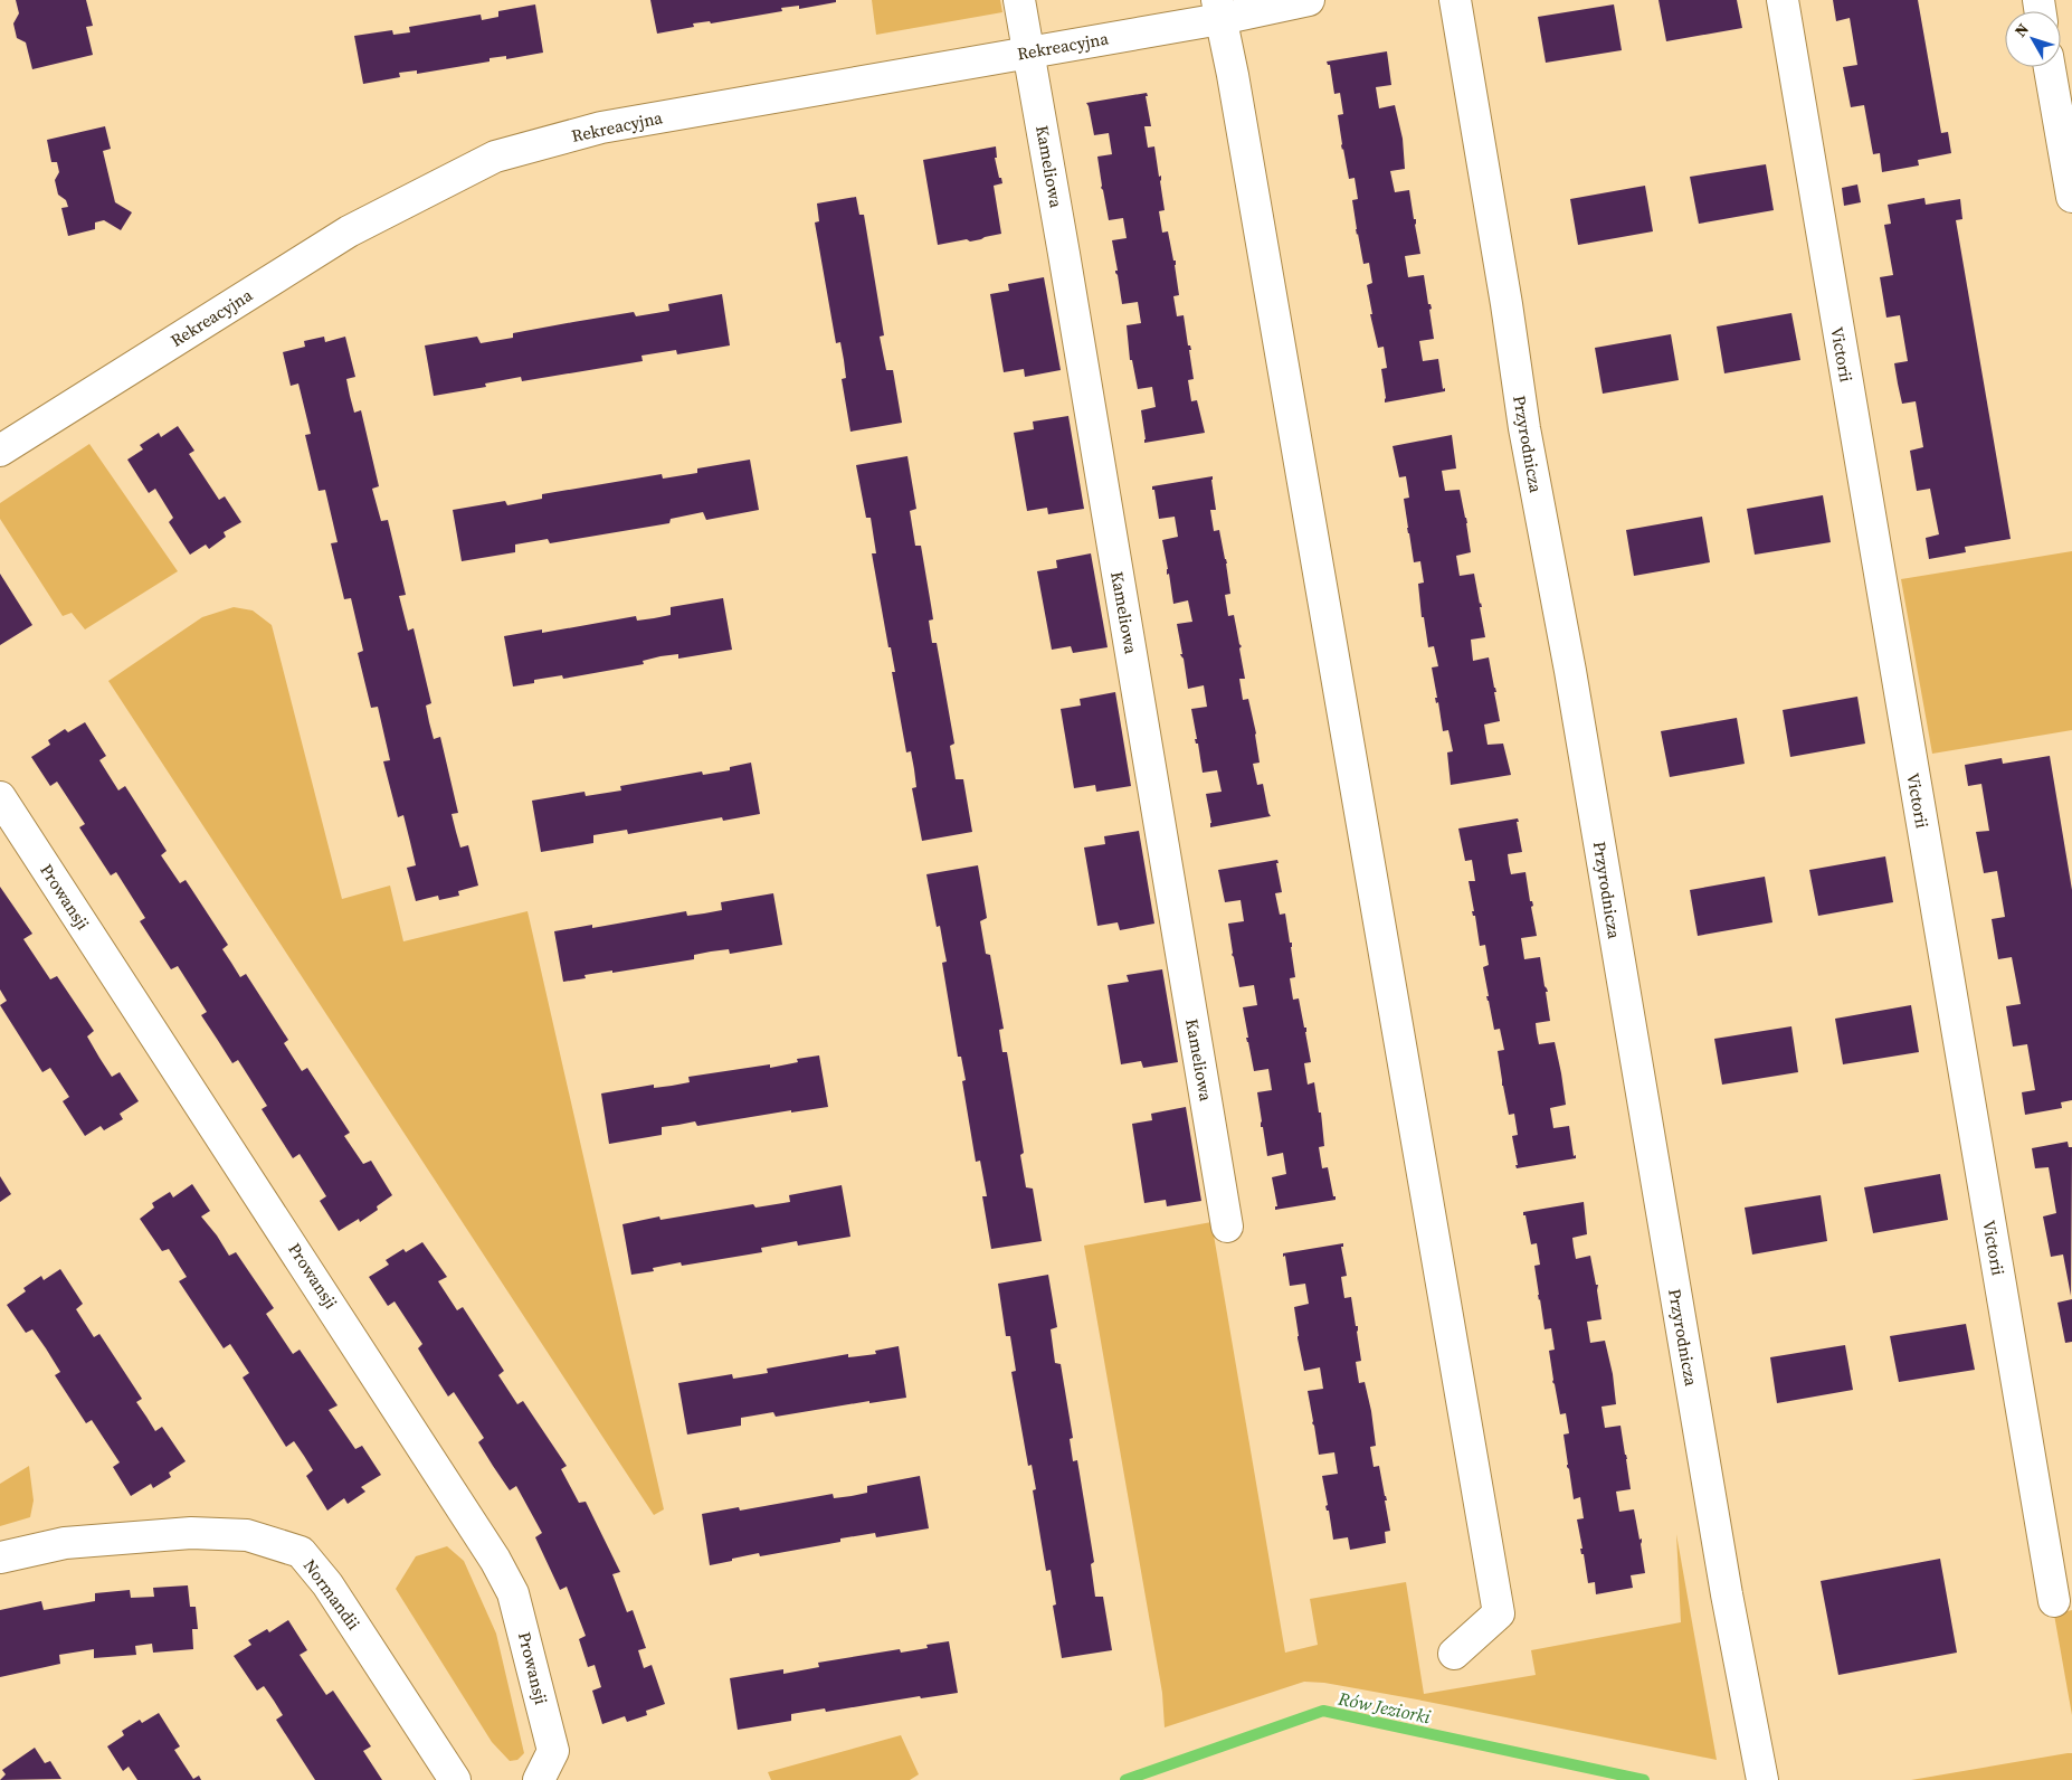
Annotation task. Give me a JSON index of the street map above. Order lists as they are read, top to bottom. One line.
{"streets":{"street":["Rekreacyjna","Kameliowa","Victorii","Przyrodnicza","Prowansji","Normandii"]},"crossings":[["Rekreacyjna","Kameliowa"]],"water":["Rów Jeziorki"],"north":"top left"}
